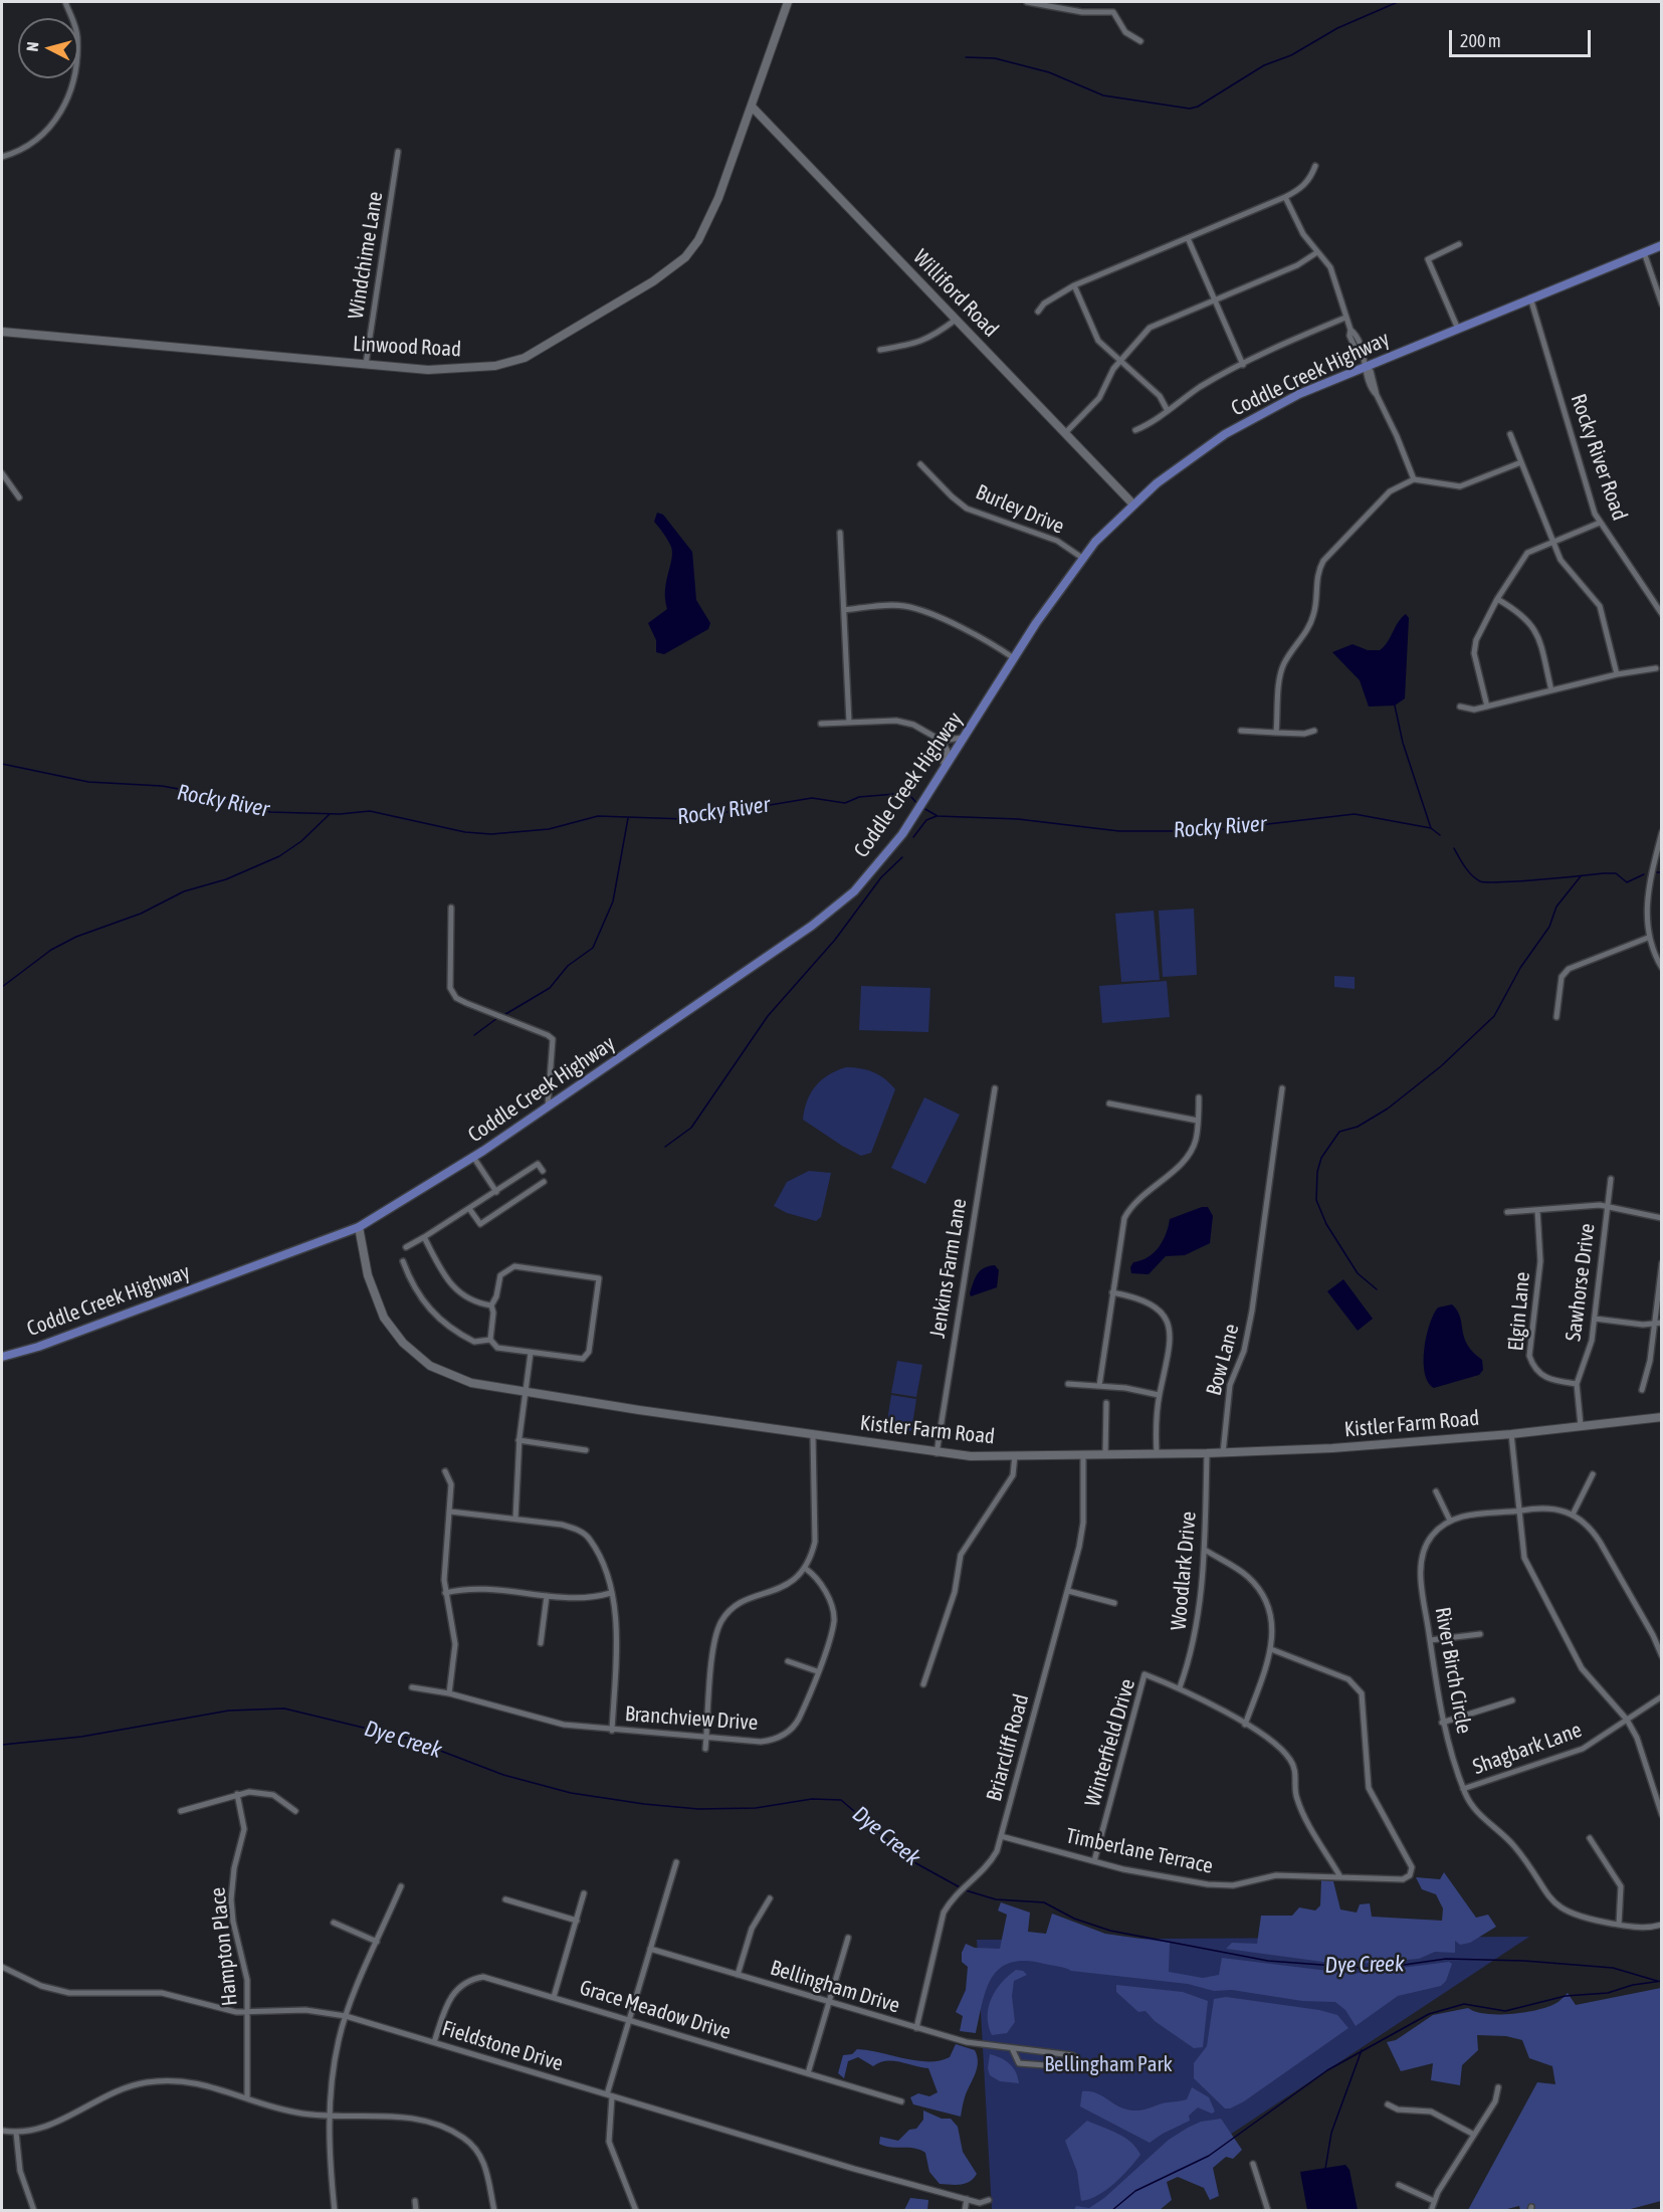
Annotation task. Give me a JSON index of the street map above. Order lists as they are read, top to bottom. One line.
{"streets":{"main road":["Coddle Creek Highway"],"street":["Windchime Lane","Williford Road","Linwood Road","Rocky River Road","Burley Drive","Jenkins Farm Lane","Sawhorse Drive","Elgin Lane","Bow Lane","Kistler Farm Road","Woodlark Drive","River Birch Circle","Branchview Drive","Winterfield Drive","Briarcliff Road","Shagbark Lane","Timberlane Terrace","Hampton Place","Bellingham Drive","Grace Meadow Drive","Fieldstone Drive"]},"crossings":[["Windchime Lane","Linwood Road"],["Williford Road","Linwood Road"],["Williford Road","Coddle Creek Highway"],["Coddle Creek Highway","Rocky River Road"],["Coddle Creek Highway","Burley Drive"],["Coddle Creek Highway","Kistler Farm Road"],["Jenkins Farm Lane","Kistler Farm Road"],["Sawhorse Drive","Elgin Lane"],["Sawhorse Drive","Kistler Farm Road"],["Bow Lane","Kistler Farm Road"],["Kistler Farm Road","Woodlark Drive"],["Kistler Farm Road","Briarcliff Road"],["Woodlark Drive","Winterfield Drive"],["River Birch Circle","Shagbark Lane"],["Winterfield Drive","Timberlane Terrace"],["Briarcliff Road","Timberlane Terrace"],["Briarcliff Road","Bellingham Drive"],["Hampton Place","Fieldstone Drive"],["Grace Meadow Drive","Fieldstone Drive"]],"water":["Rocky River","Dye Creek"],"parks":["Bellingham Park"],"scale_bar":"200 m","north":"left"}
